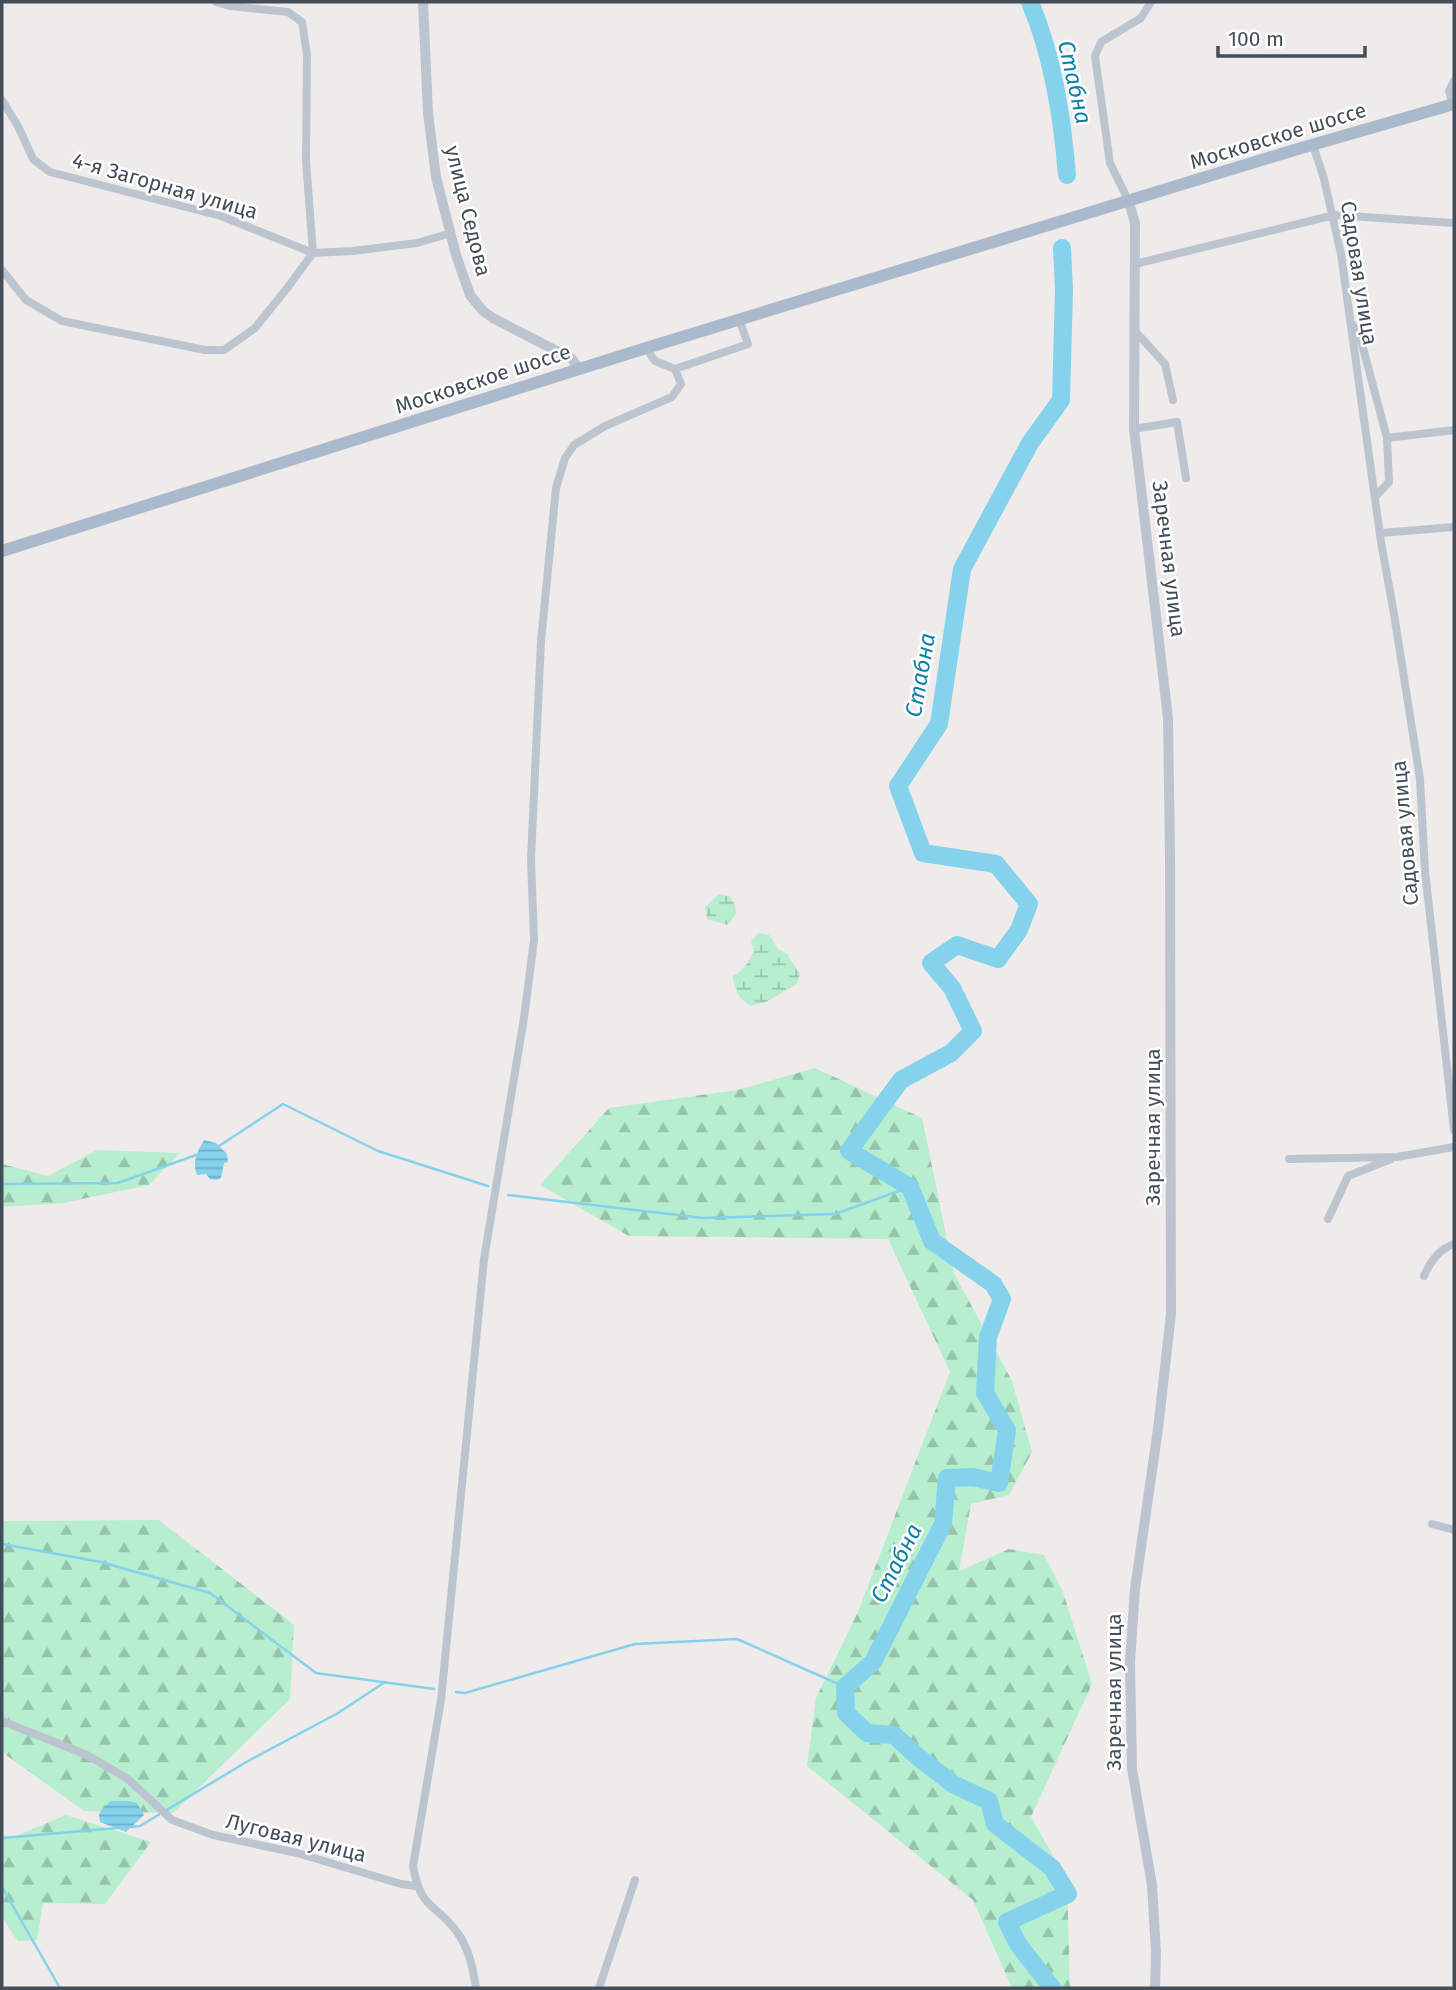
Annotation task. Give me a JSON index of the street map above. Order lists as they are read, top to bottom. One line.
{"streets":{"main road":["Московское шоссе"],"street":["4-я Загорная улица","улица Седова","Садовая улица","Заречная улица","Луговая улица"]},"crossings":[["Московское шоссе","улица Седова"],["Московское шоссе","Садовая улица"],["Московское шоссе","Заречная улица"],["4-я Загорная улица","улица Седова"]],"water":["Стабна"],"scale_bar":"100 m"}
